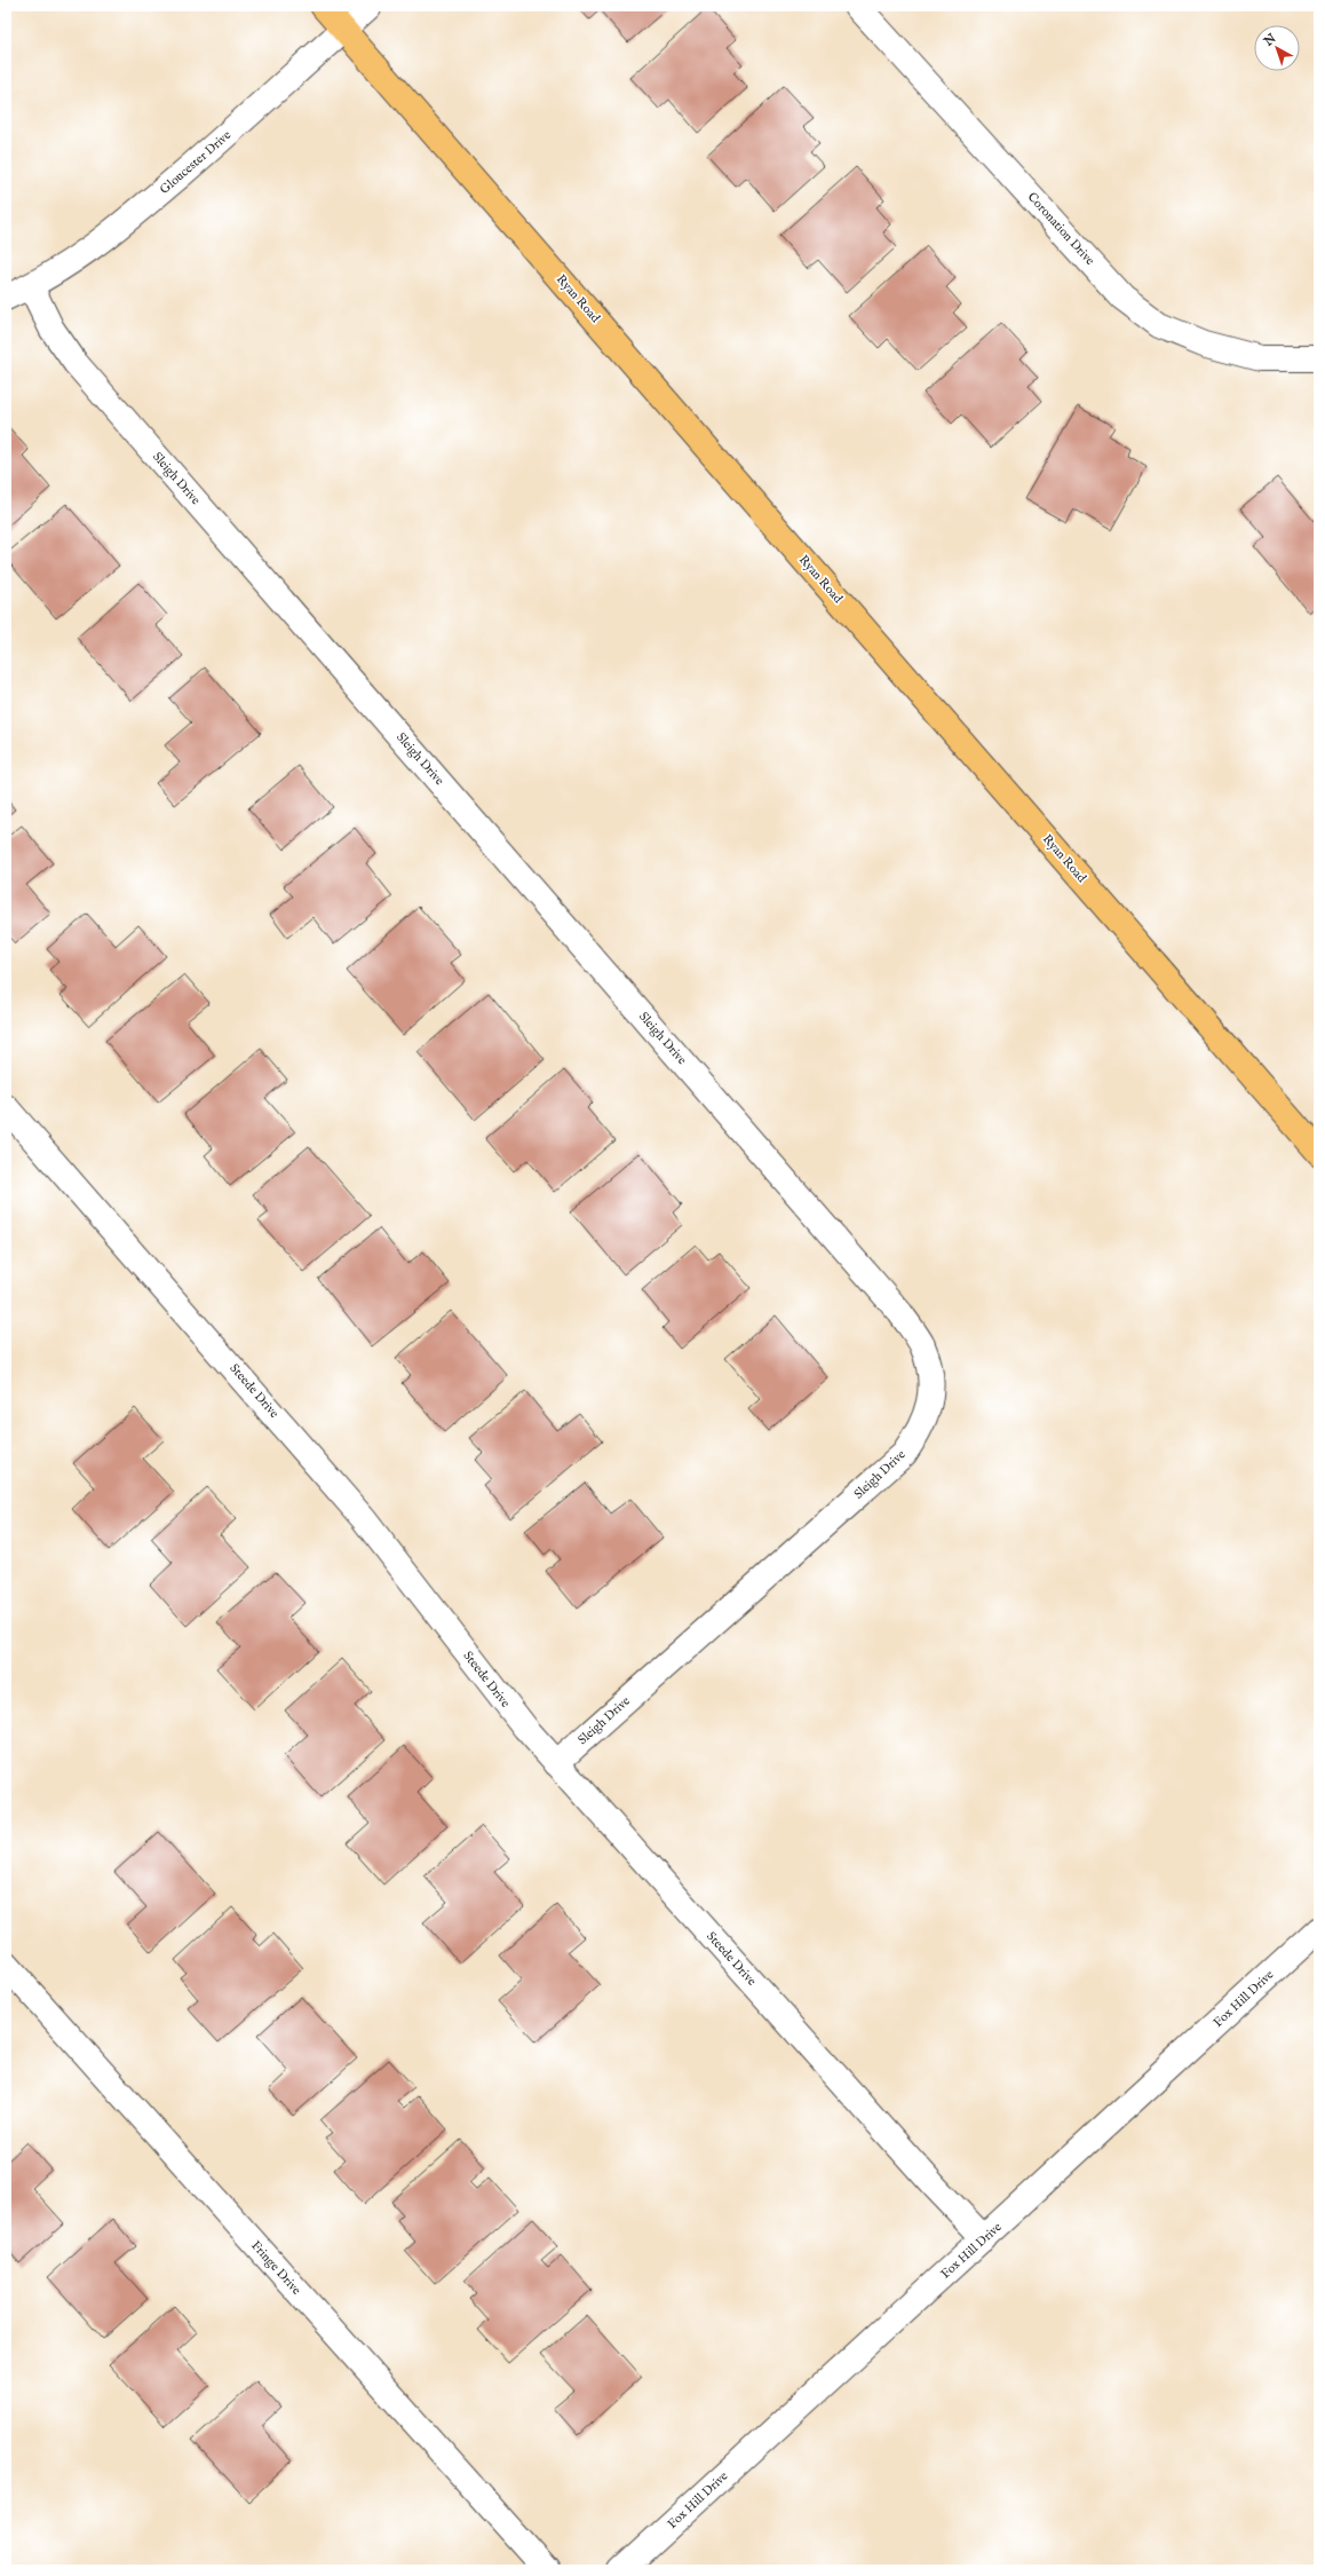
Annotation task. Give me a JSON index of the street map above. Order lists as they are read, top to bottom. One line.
{"streets":{"main road":["Ryan Road"],"street":["Gloucester Drive","Coronation Drive","Sleigh Drive","Steede Drive","Fox Hill Drive","Fringe Drive"]},"crossings":[["Gloucester Drive","Ryan Road"],["Gloucester Drive","Sleigh Drive"],["Sleigh Drive","Steede Drive"],["Steede Drive","Fox Hill Drive"]],"north":"top left"}
